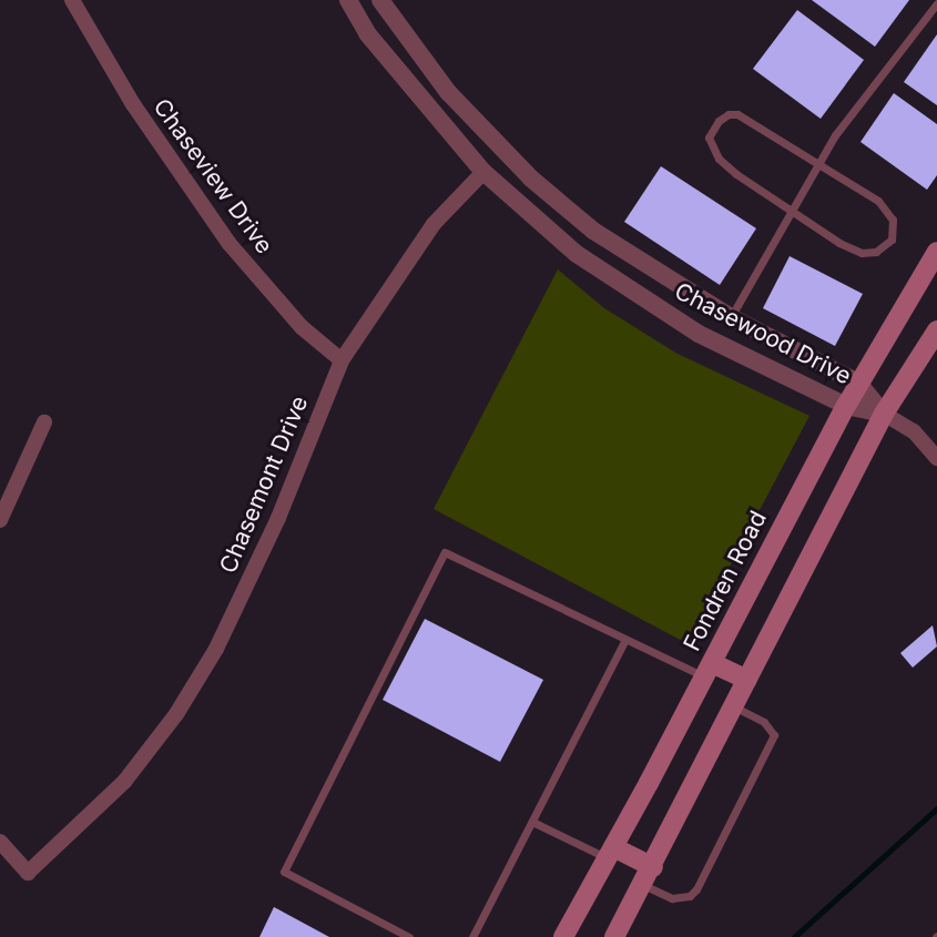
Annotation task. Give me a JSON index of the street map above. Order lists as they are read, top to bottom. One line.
{"streets":{"main road":["Fondren Road"],"street":["Chaseview Drive","Chasewood Drive","Chasemont Drive"]},"crossings":[["Chaseview Drive","Chasemont Drive"],["Chasewood Drive","Chasemont Drive"],["Chasewood Drive","Fondren Road"]]}
